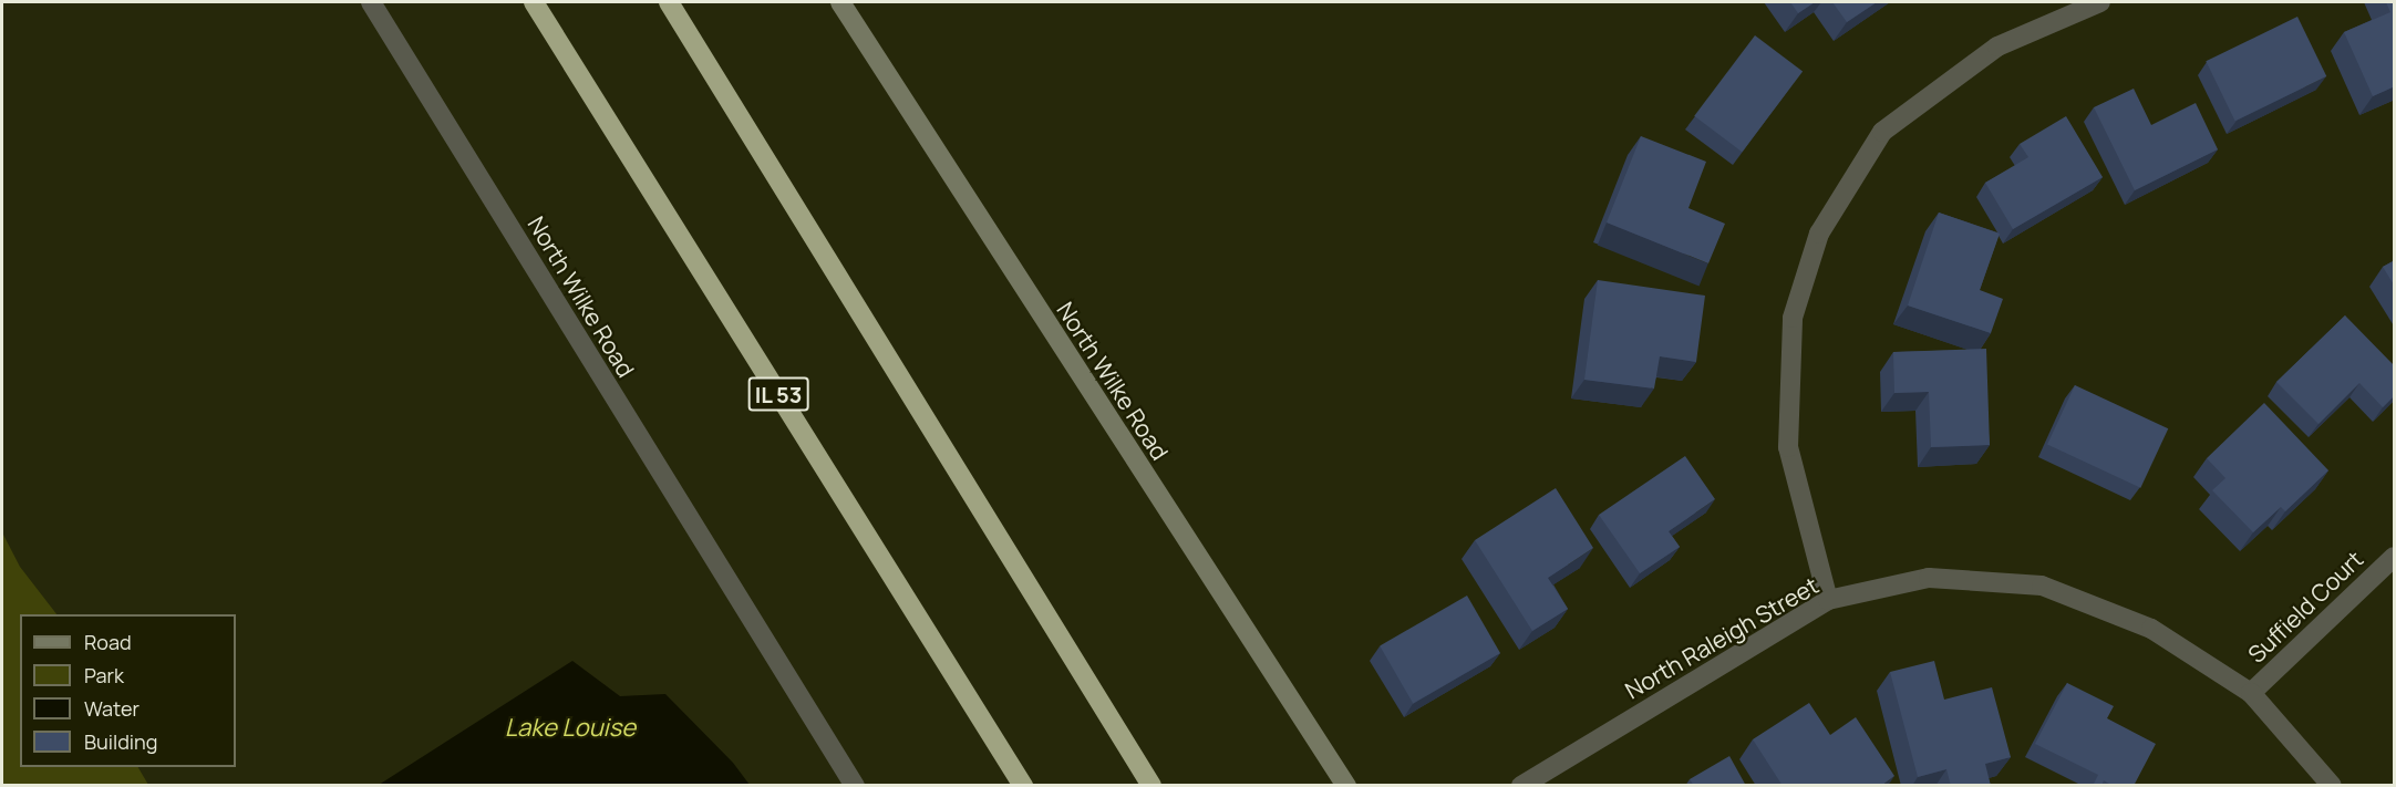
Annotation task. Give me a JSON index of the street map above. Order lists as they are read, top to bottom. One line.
{"streets":{"highway":["IL 53"],"street":["North Wilke Road","Suffield Court","North Raleigh Street"]},"crossings":[["Suffield Court","North Raleigh Street"]],"water":["Lake Louise"],"legend":["Road","Park","Water","Building"]}
